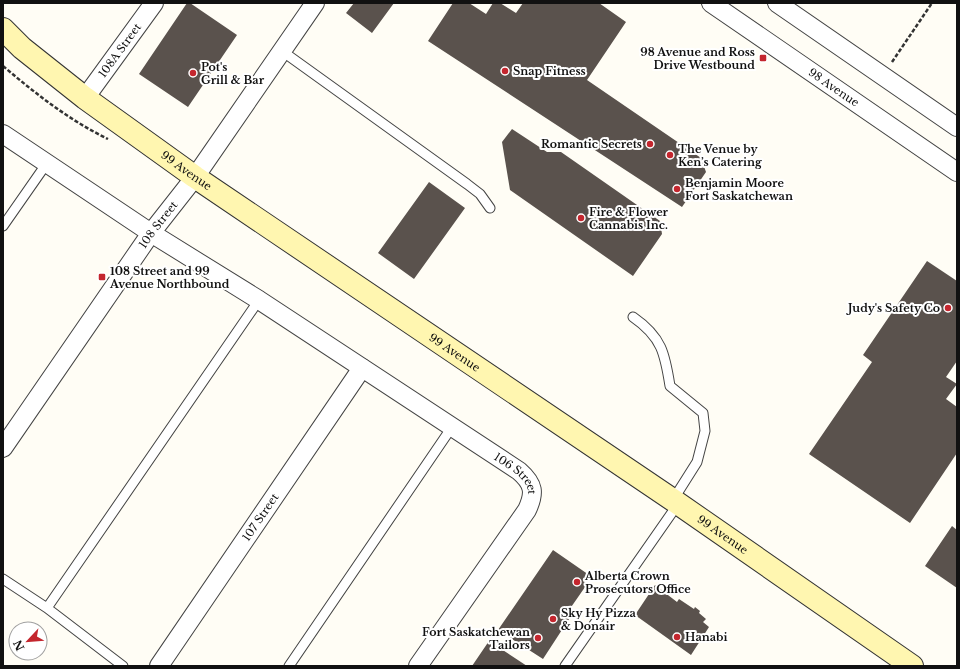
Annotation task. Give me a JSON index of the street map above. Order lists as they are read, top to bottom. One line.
{"streets":{"main road":["99 Avenue"],"street":["108A Street","98 Avenue","108 Street","106 Street","107 Street"]},"crossings":[["108A Street","99 Avenue"],["99 Avenue","108 Street"],["108 Street","106 Street"],["106 Street","107 Street"]],"places":{"transit":["98 Avenue and Ross Drive Westbound","108 Street and 99 Avenue Northbound"],"other":["Snap Fitness","Pot's Grill & Bar","Romantic Secrets","The Venue by Ken’s Catering","Benjamin Moore Fort Saskatchewan","Fire & Flower Cannabis Inc.","Judy's Safety Co","Alberta Crown Prosecutors Office","Sky Hy Pizza & Donair","Hanabi","Fort Saskatchewan Tailors"]},"north":"bottom left"}
